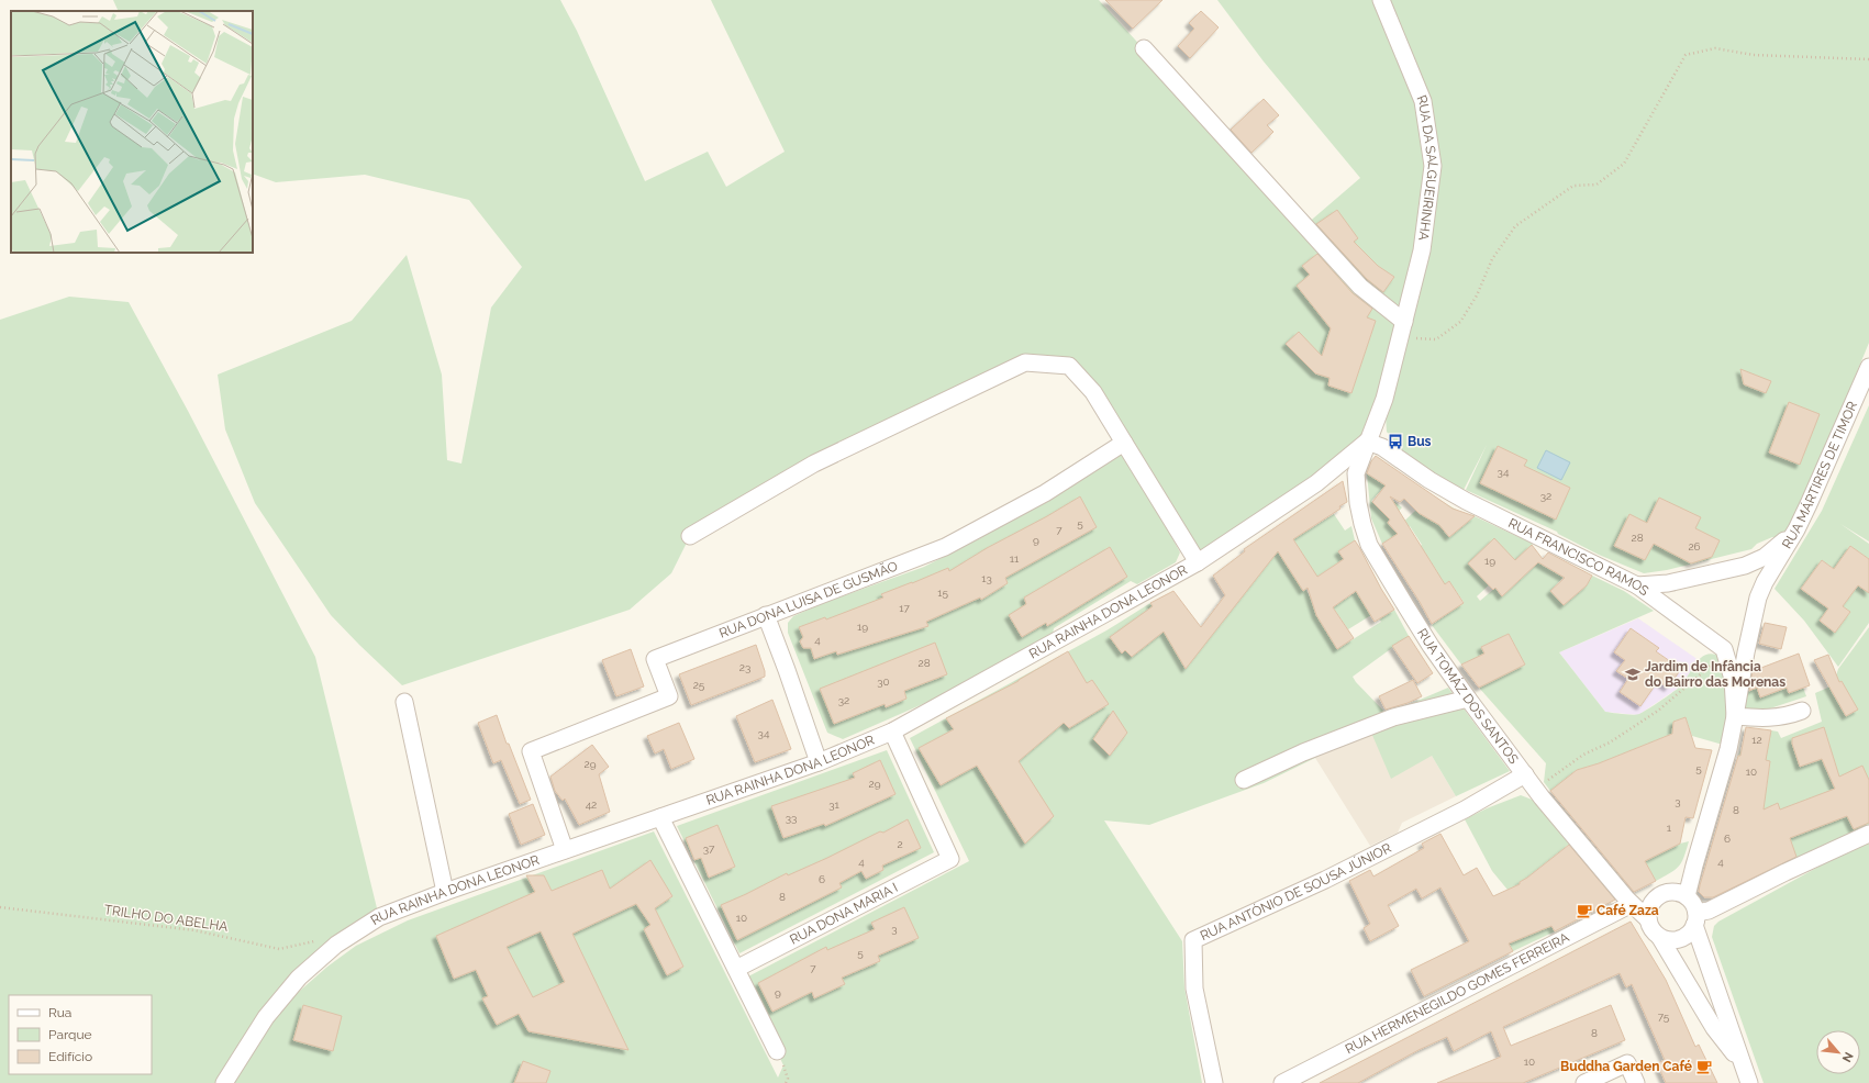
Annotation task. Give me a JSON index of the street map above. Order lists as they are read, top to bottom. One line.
{"streets":{"street":["RUA DA SALGUEIRINHA","RUA MÁRTIRES DE TIMOR","RUA FRANCISCO RAMOS","RUA DONA LUISA DE GUSMÃO","RUA RAINHA DONA LEONOR","RUA TOMÁZ DOS SANTOS","RUA ANTÓNIO DE SOUSA JÚNIOR","RUA DONA MARIA I","RUA HERMENEGILDO GOMES FERREIRA"],"path":["TRILHO DO ABELHA"]},"crossings":[["RUA DA SALGUEIRINHA","RUA FRANCISCO RAMOS"],["RUA DA SALGUEIRINHA","RUA RAINHA DONA LEONOR"],["RUA DA SALGUEIRINHA","RUA TOMÁZ DOS SANTOS"],["RUA MÁRTIRES DE TIMOR","RUA FRANCISCO RAMOS"],["RUA FRANCISCO RAMOS","RUA RAINHA DONA LEONOR"],["RUA FRANCISCO RAMOS","RUA TOMÁZ DOS SANTOS"],["RUA DONA LUISA DE GUSMÃO","RUA RAINHA DONA LEONOR"],["RUA RAINHA DONA LEONOR","RUA TOMÁZ DOS SANTOS"],["RUA RAINHA DONA LEONOR","RUA DONA MARIA I"],["RUA TOMÁZ DOS SANTOS","RUA ANTÓNIO DE SOUSA JÚNIOR"],["RUA TOMÁZ DOS SANTOS","RUA HERMENEGILDO GOMES FERREIRA"]],"places":{"bus stop":["Bus"],"school or university":["Jardim de Infância do Bairro das Morenas"],"cafe":["Café Zaza","Buddha Garden Café"]},"house_numbers":["34","32","5","7","28","9","26","11","19","13","15","17","19","4","28","23","30","25","32","34","12","29","5","10","29","3","42","31","8","33","1","6","2","37","4","4","6","8","10","3","5","7","9","75","8","10"],"legend":["Rua","Parque","Edifício"],"north":"bottom right"}
